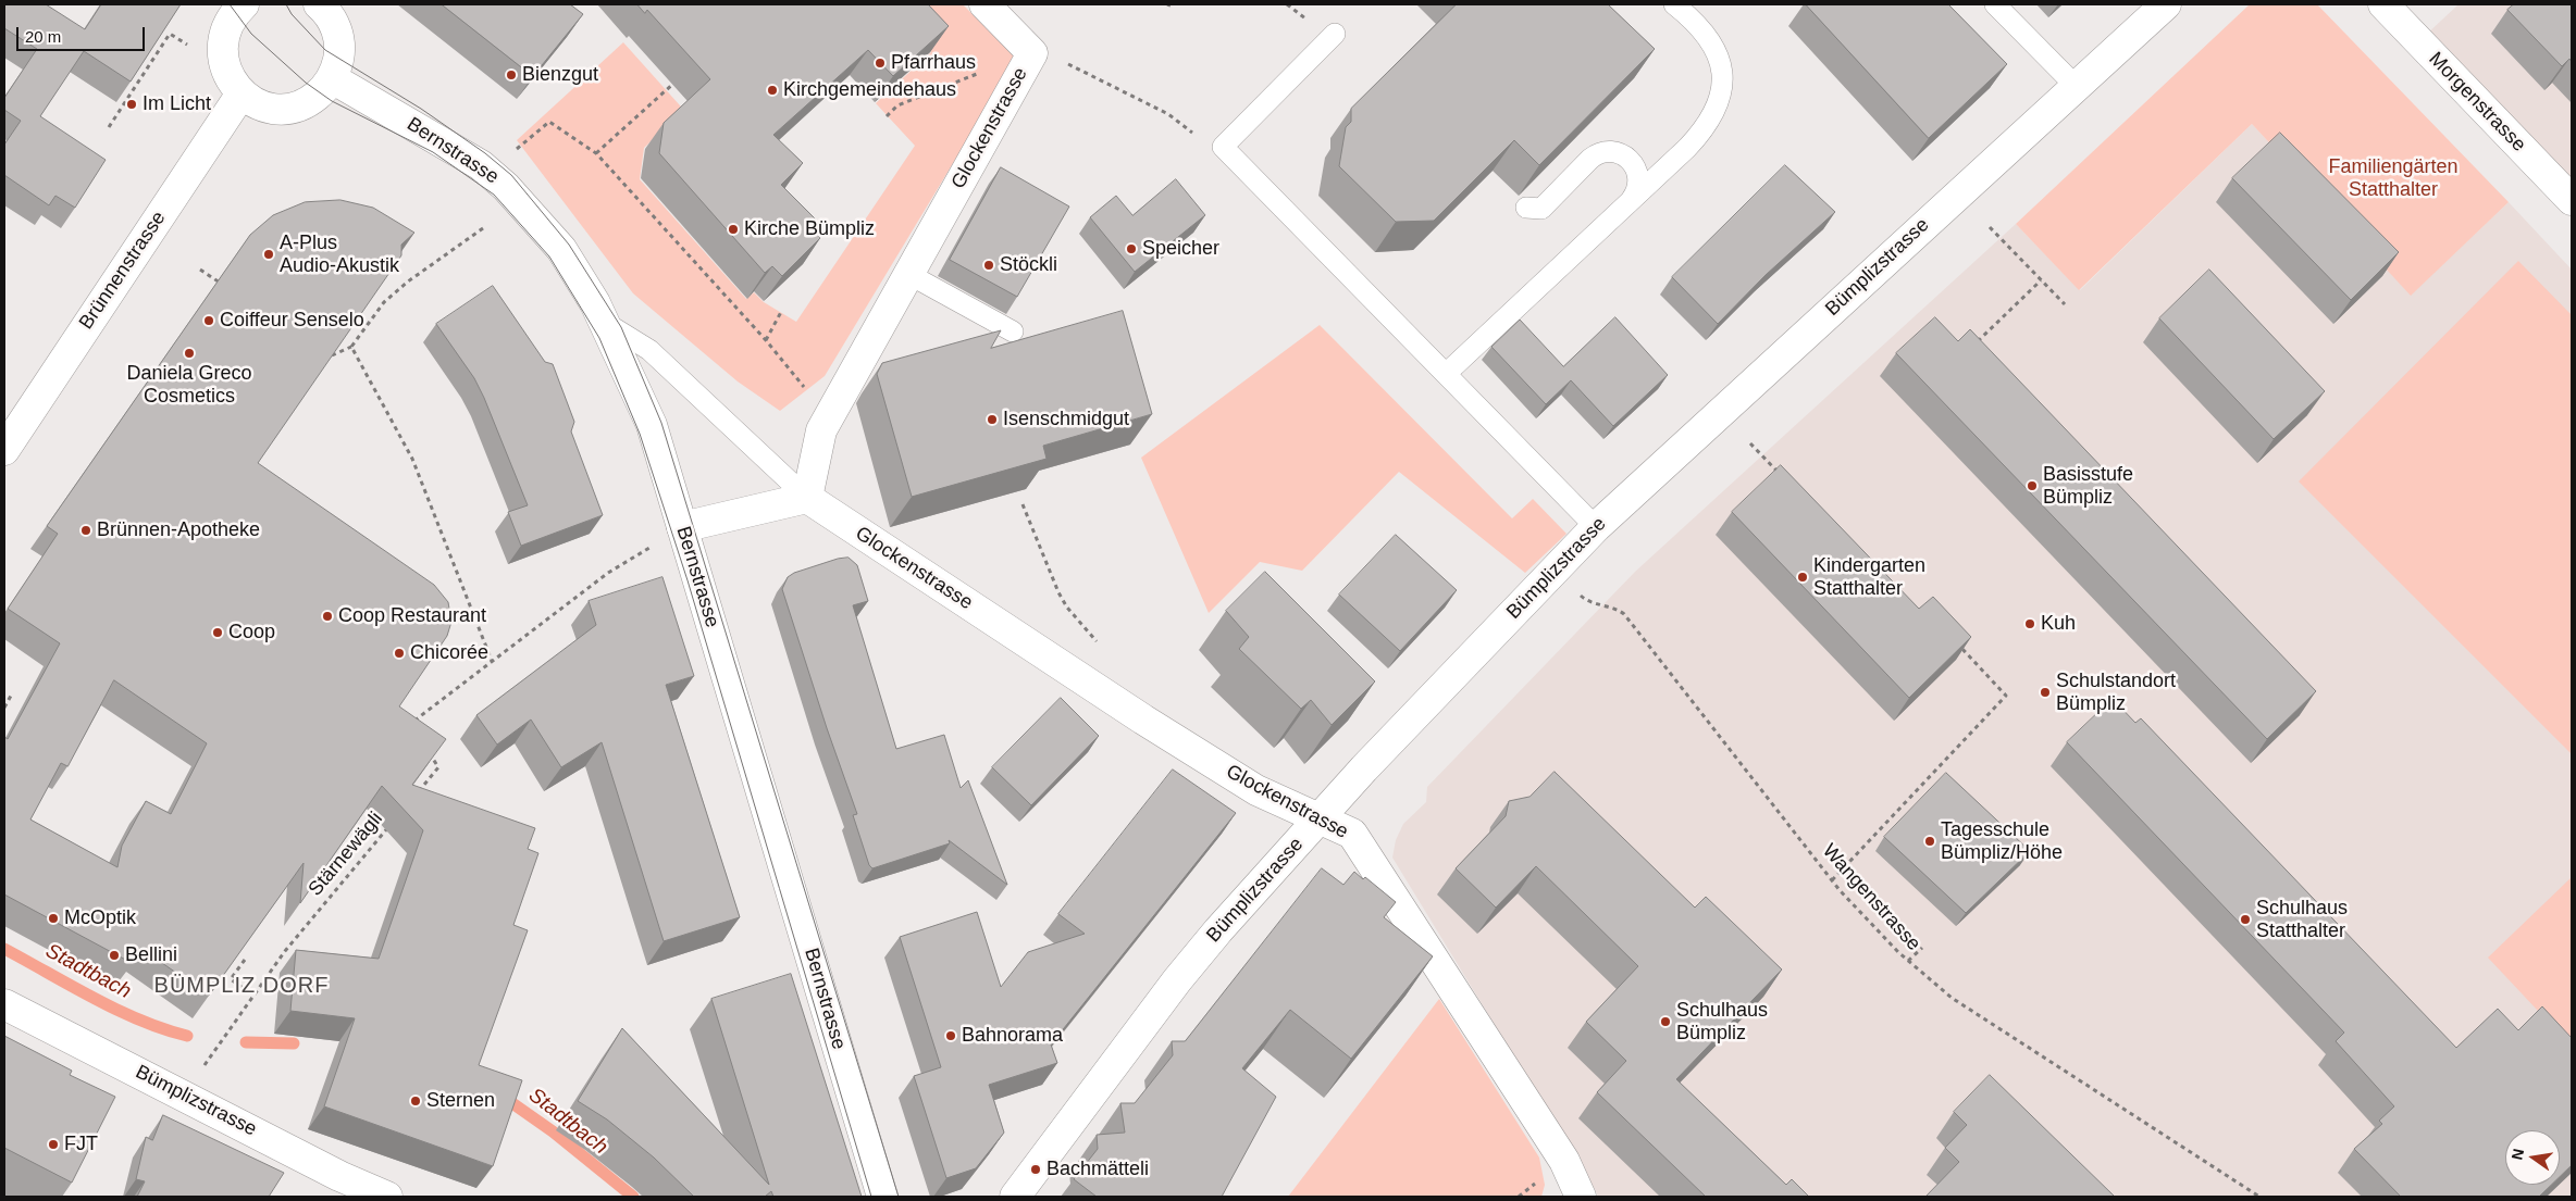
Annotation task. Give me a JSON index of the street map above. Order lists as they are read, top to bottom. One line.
{"streets":{"street":["Morgenstrasse","Glockenstrasse","Bernstrasse","Bümplizstrasse","Brünnenstrasse"],"path":["Stärnewägli","Wangenstrasse"]},"crossings":[["Glockenstrasse","Bernstrasse"],["Glockenstrasse","Bümplizstrasse"],["Bümplizstrasse","Stärnewägli"],["Bümplizstrasse","Wangenstrasse"]],"districts":["BÜMPLIZ DORF"],"water":["Stadtbach"],"parks":["Familiengärten Statthalter"],"places":["Pfarrhaus","Bienzgut","Kirchgemeindehaus","Im Licht","Kirche Bümpliz","Speicher","A-Plus Audio-Akustik","Stöckli","Coiffeur Senselo","Daniela Greco Cosmetics","Isenschmidgut","Basisstufe Bümpliz","Brünnen-Apotheke","Kindergarten Statthalter","Coop Restaurant","Kuh","Coop","Chicorée","Schulstandort Bümpliz","Tagesschule Bümpliz/Höhe","McOptik","Schulhaus Statthalter","Bellini","Schulhaus Bümpliz","Bahnorama","Sternen","FJT","Bachmätteli"],"scale_bar":"20 m","north":"left"}
